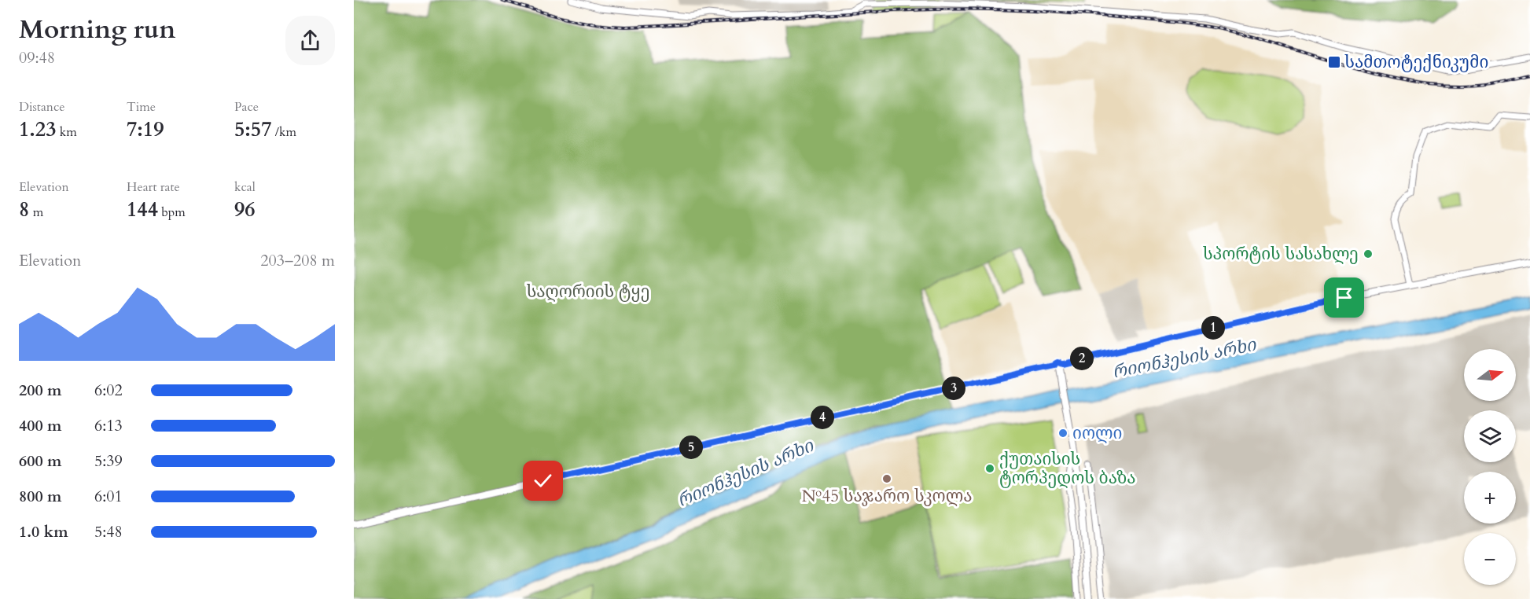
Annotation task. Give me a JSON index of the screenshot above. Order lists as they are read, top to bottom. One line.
{"water":["რიონჰესის არხი"],"parks":["საღორიის ტყე"],"places":{"transit":["სამთოტექნიკუმი"],"other":["სპორტის სასახლე","იოლი","ქუთაისის ტორპედოს ბაზა","№45 საჯარო სკოლა"]},"north":"right","page":{"heading":["Morning run","09:48"],"stats":[["Distance","1.23 km"],["Time","7:19"],["Pace","5:57 /km"],["Elevation","8 m"],["Heart rate","144 bpm"],["kcal","96"]],"chart":["Elevation","203–208 m"],"pins":["1","2","3","4","5"],"map_buttons":["+","−"],"list":[{"name":"200 m","note":"6:02"},{"name":"400 m","note":"6:13"},{"name":"600 m","note":"5:39"},{"name":"800 m","note":"6:01"},{"name":"1.0 km","note":"5:48"}]}}
